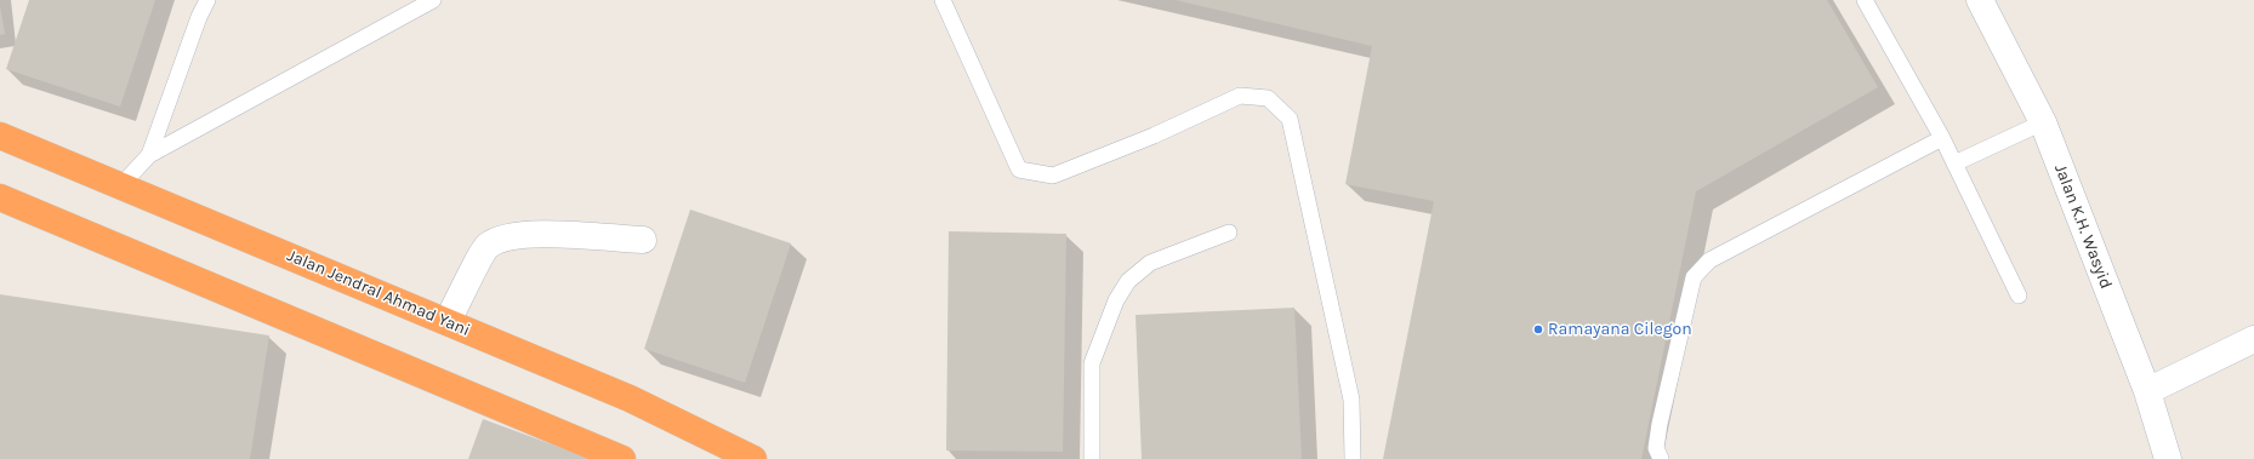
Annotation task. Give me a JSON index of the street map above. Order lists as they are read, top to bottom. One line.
{"streets":{"highway":["Jalan Jendral Ahmad Yani"],"street":["Jalan K.H. Wasyid"]},"places":["Ramayana Cilegon"]}
